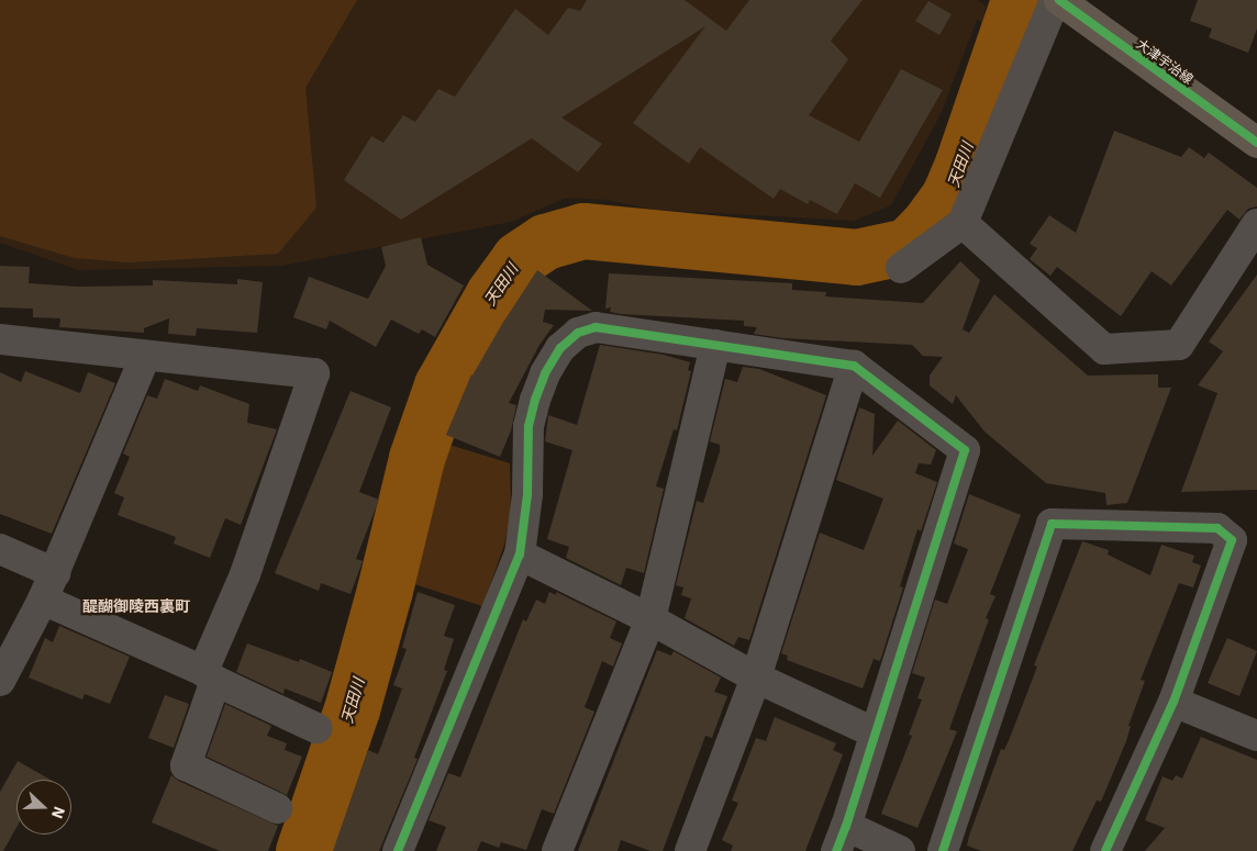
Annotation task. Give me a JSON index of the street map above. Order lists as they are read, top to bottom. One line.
{"streets":{"main road":["大津宇治線"]},"districts":["醍醐御陵西裏町"],"water":["天田川"],"north":"right"}
